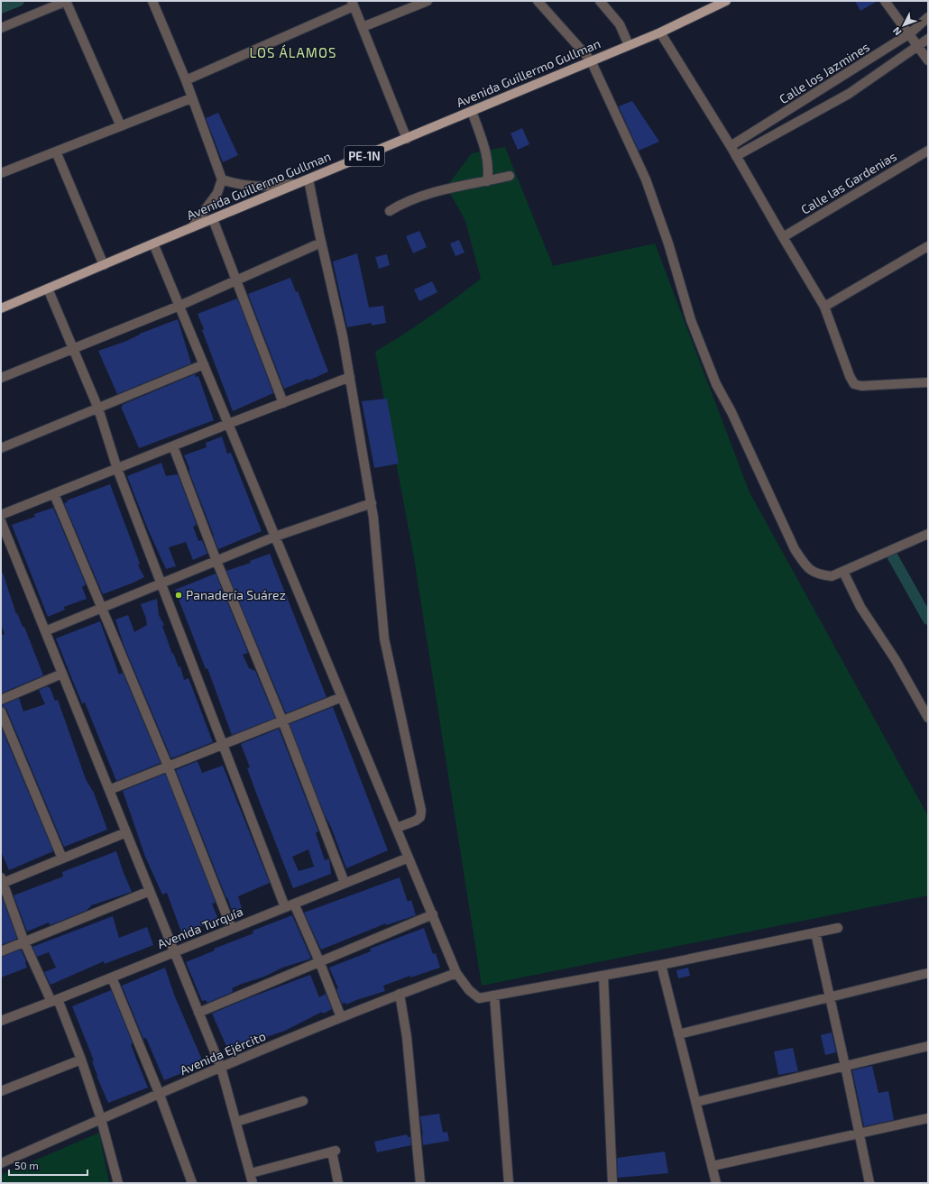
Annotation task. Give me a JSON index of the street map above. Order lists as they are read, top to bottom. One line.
{"streets":{"main road":["Avenida Guillermo Gullman","PE-1N"],"street":["Calle los Jazmines","Calle las Gardenias","Avenida Turquía","Avenida Ejército"]},"districts":["LOS ÁLAMOS"],"places":["Panadería Suárez"],"scale_bar":"50 m","north":"bottom left"}
